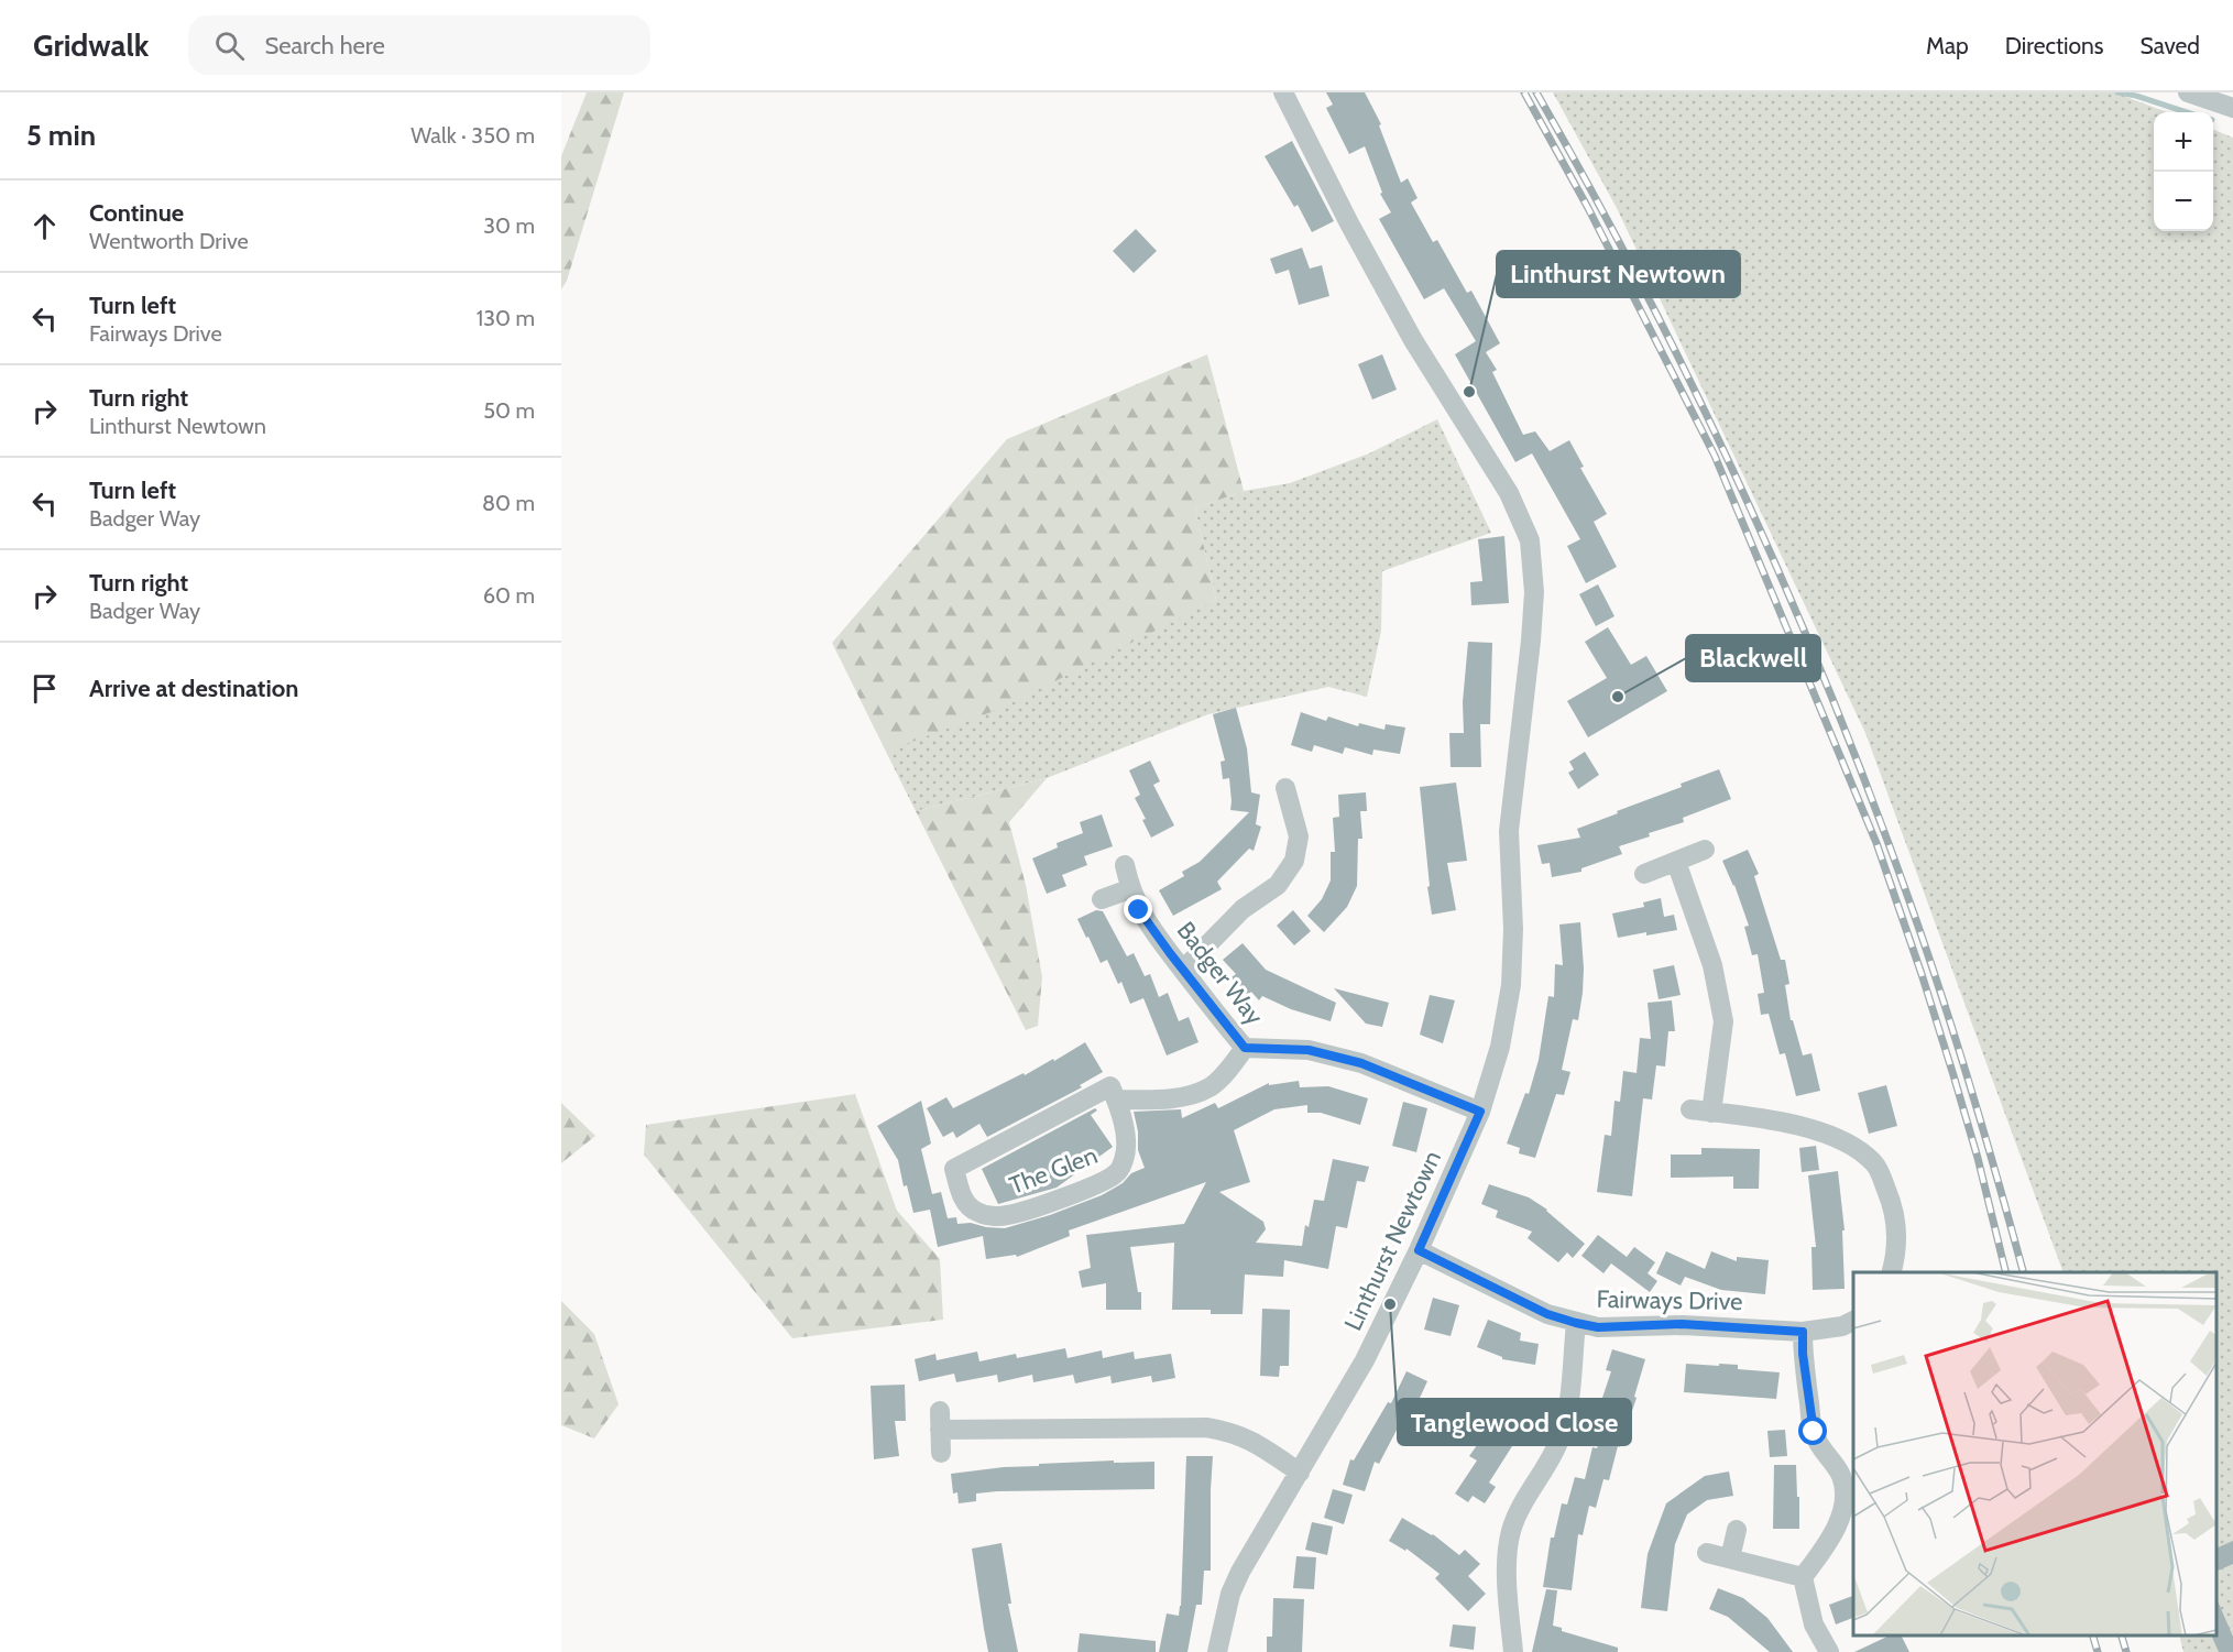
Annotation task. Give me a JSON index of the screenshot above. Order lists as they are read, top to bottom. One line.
{"streets":{"street":["Badger Way","The Glen","Linthurst Newtown","Fairways Drive"]},"crossings":[["Badger Way","The Glen"],["Badger Way","Linthurst Newtown"],["Linthurst Newtown","Fairways Drive"]],"places":["Linthurst Newtown","Blackwell","Tanglewood Close"],"page":{"header":"Gridwalk","search":"Search here","nav":["Map","Directions","Saved"],"heading":["5 min","Walk · 350 m"],"map_buttons":["+","−"],"list":[["Continue","Wentworth Drive","30 m"],["Turn left","Fairways Drive","130 m"],["Turn right","Linthurst Newtown","50 m"],["Turn left","Badger Way","80 m"],["Turn right","Badger Way","60 m"],"Arrive at destination"]}}
